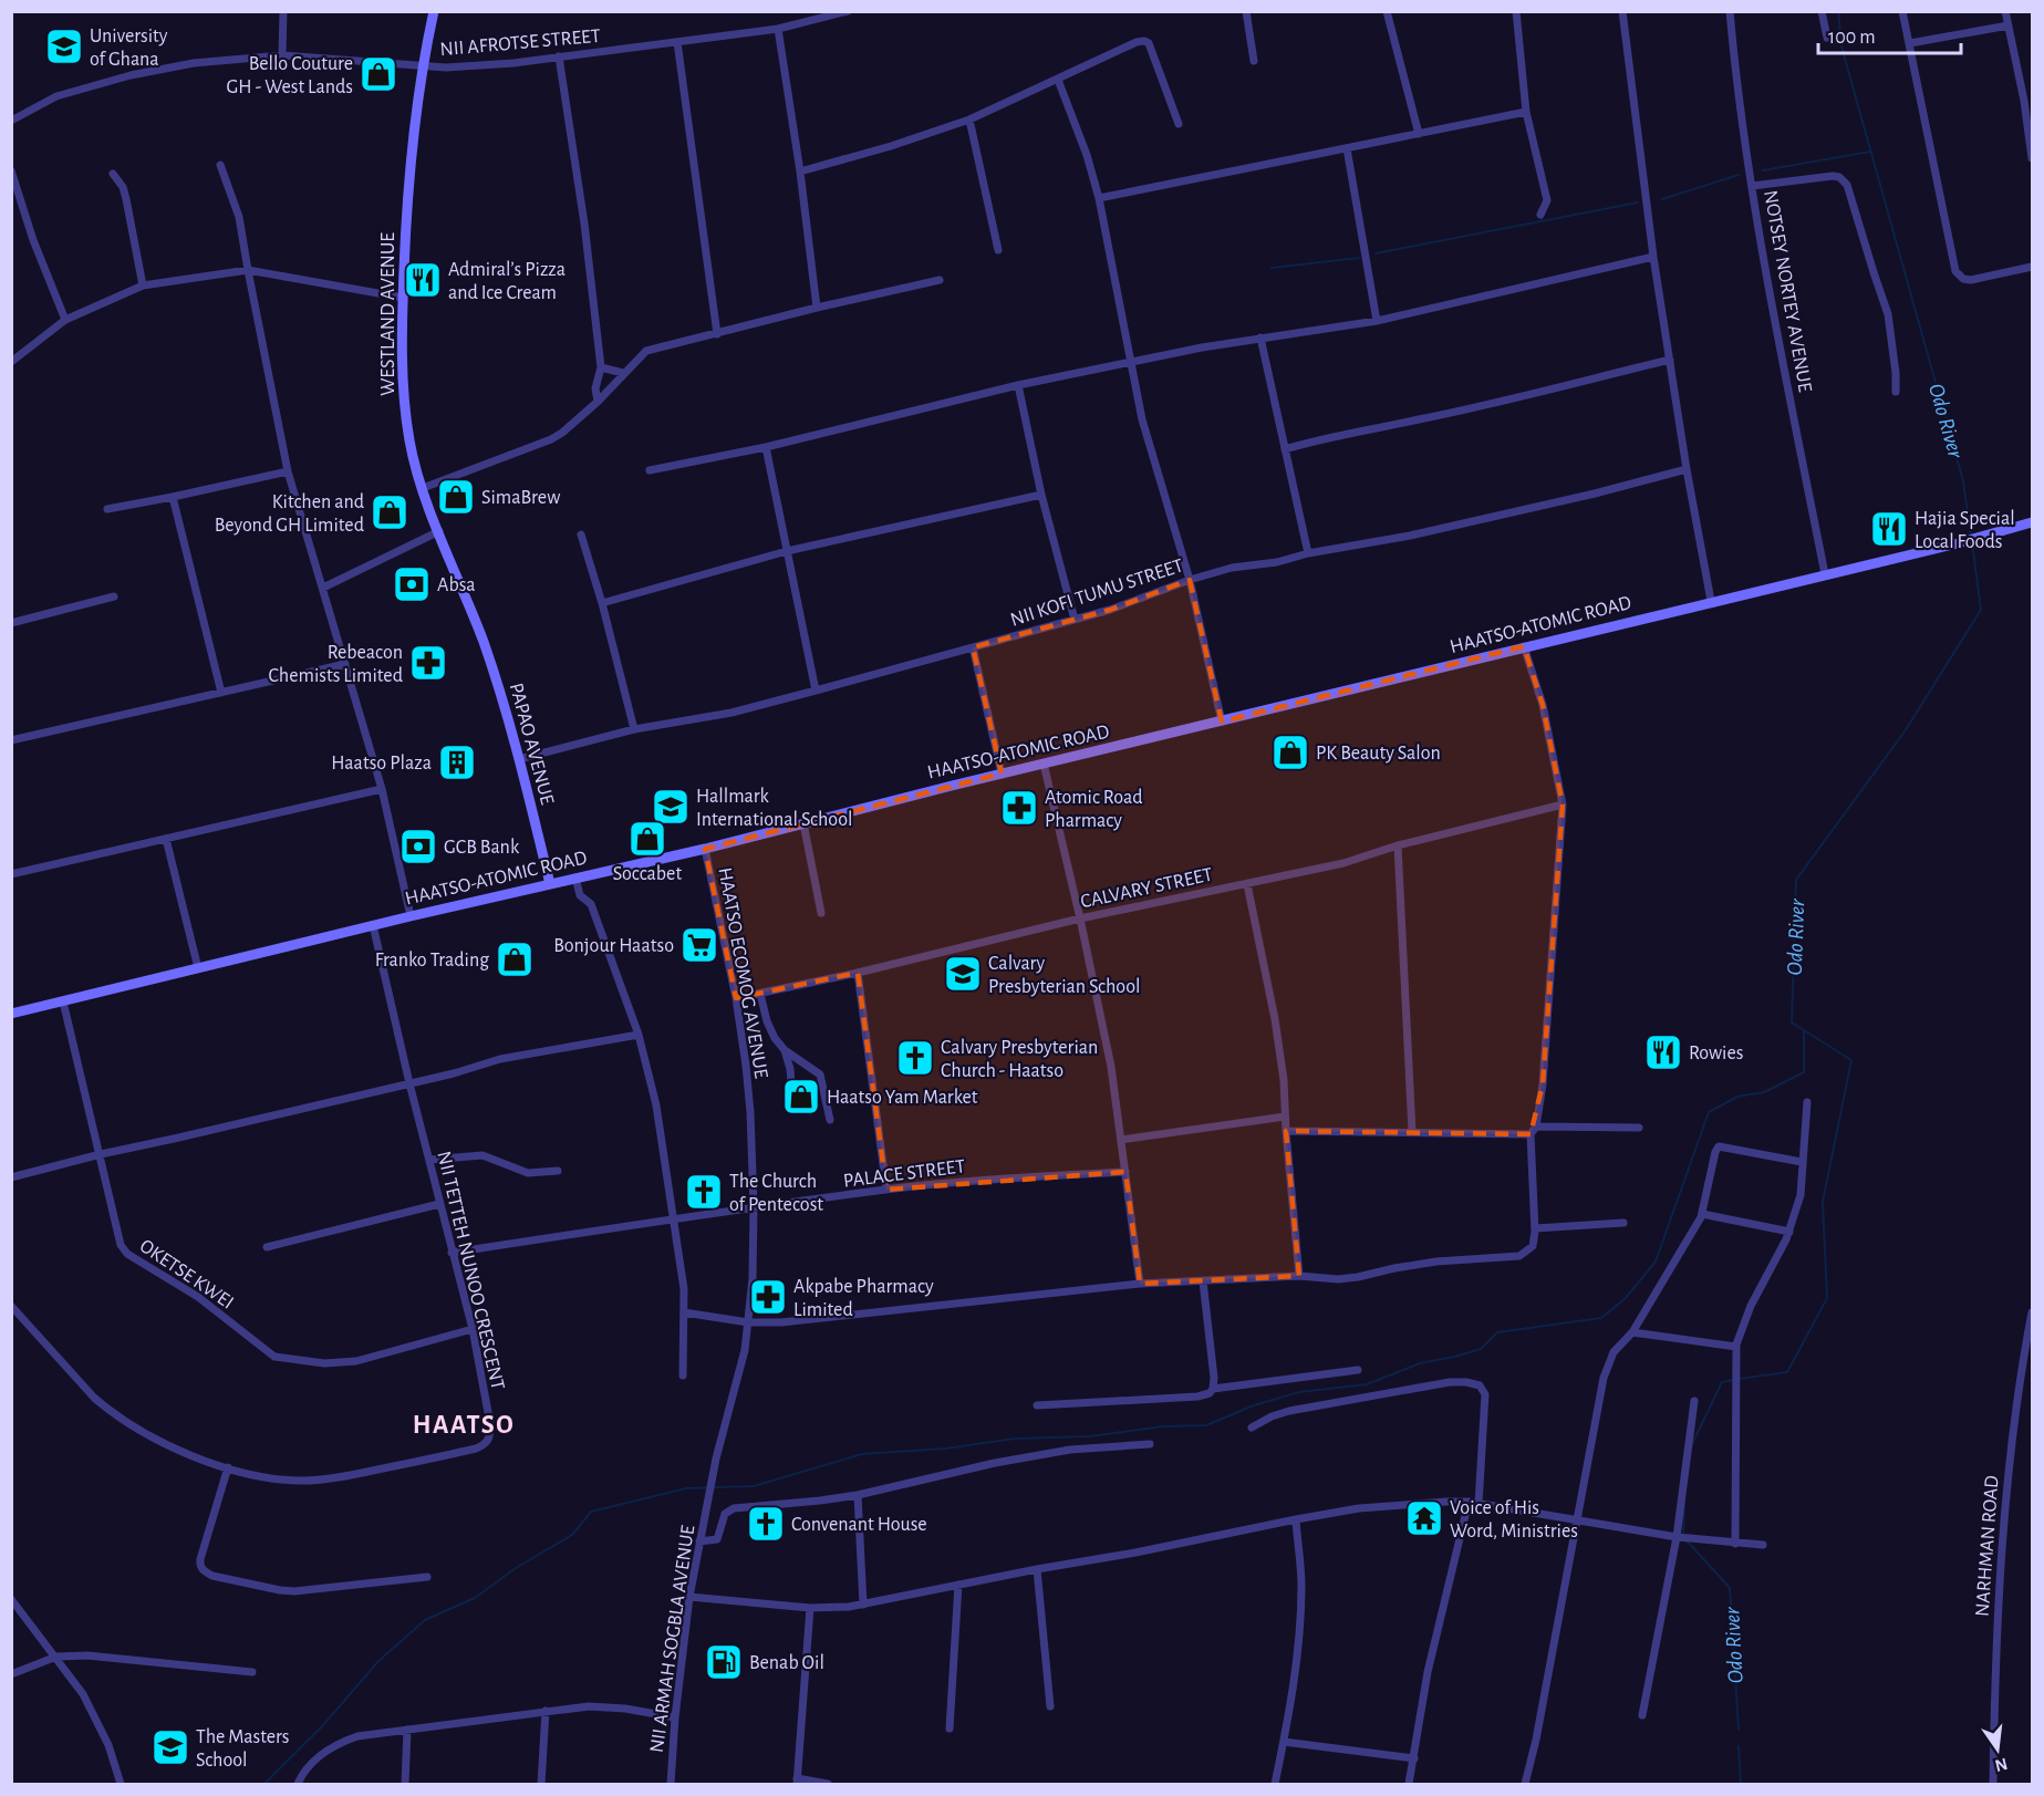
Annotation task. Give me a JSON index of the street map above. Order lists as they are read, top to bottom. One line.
{"streets":{"main road":["WESTLAND AVENUE","HAATSO-ATOMIC ROAD","PAPAO AVENUE"],"street":["NII AFROTSE STREET","NOTSEY NORTEY AVENUE","NII KOFI TUMU STREET","CALVARY STREET","HAATSO ECOMOG AVENUE","PALACE STREET","NII TETTEH NUNOO CRESCENT","OKETSE KWEI","NARHMAN ROAD","NII ARMAH SOGBLA AVENUE"]},"crossings":[["NII AFROTSE STREET","WESTLAND AVENUE"],["NOTSEY NORTEY AVENUE","HAATSO-ATOMIC ROAD"],["WESTLAND AVENUE","PAPAO AVENUE"],["NII KOFI TUMU STREET","PAPAO AVENUE"],["HAATSO-ATOMIC ROAD","PAPAO AVENUE"],["HAATSO-ATOMIC ROAD","HAATSO ECOMOG AVENUE"],["HAATSO-ATOMIC ROAD","NII TETTEH NUNOO CRESCENT"],["HAATSO-ATOMIC ROAD","OKETSE KWEI"],["CALVARY STREET","HAATSO ECOMOG AVENUE"],["HAATSO ECOMOG AVENUE","PALACE STREET"],["HAATSO ECOMOG AVENUE","NII ARMAH SOGBLA AVENUE"],["PALACE STREET","NII TETTEH NUNOO CRESCENT"],["NII TETTEH NUNOO CRESCENT","OKETSE KWEI"]],"districts":["HAATSO"],"water":["Odo River"],"places":{"school or university":["University of Ghana","Hallmark International School","Calvary Presbyterian School","The Masters School"],"shop":["Bello Couture GH - West Lands","SimaBrew","Kitchen and Beyond GH Limited","PK Beauty Salon","Soccabet","Franko Trading","Haatso Yam Market"],"restaurant":["Admiral’s Pizza and Ice Cream","Hajia Special Local Foods","Rowies"],"bank":["Absa","GCB Bank"],"pharmacy":["Rebeacon Chemists Limited","Atomic Road Pharmacy","Akpabe Pharmacy Limited"],"building":["Haatso Plaza"],"supermarket":["Bonjour Haatso"],"church":["Calvary Presbyterian Church - Haatso","The Church of Pentecost","Convenant House"],"temple":["Voice of His Word, Ministries"],"fuel station":["Benab Oil"]},"scale_bar":"100 m","north":"bottom"}
